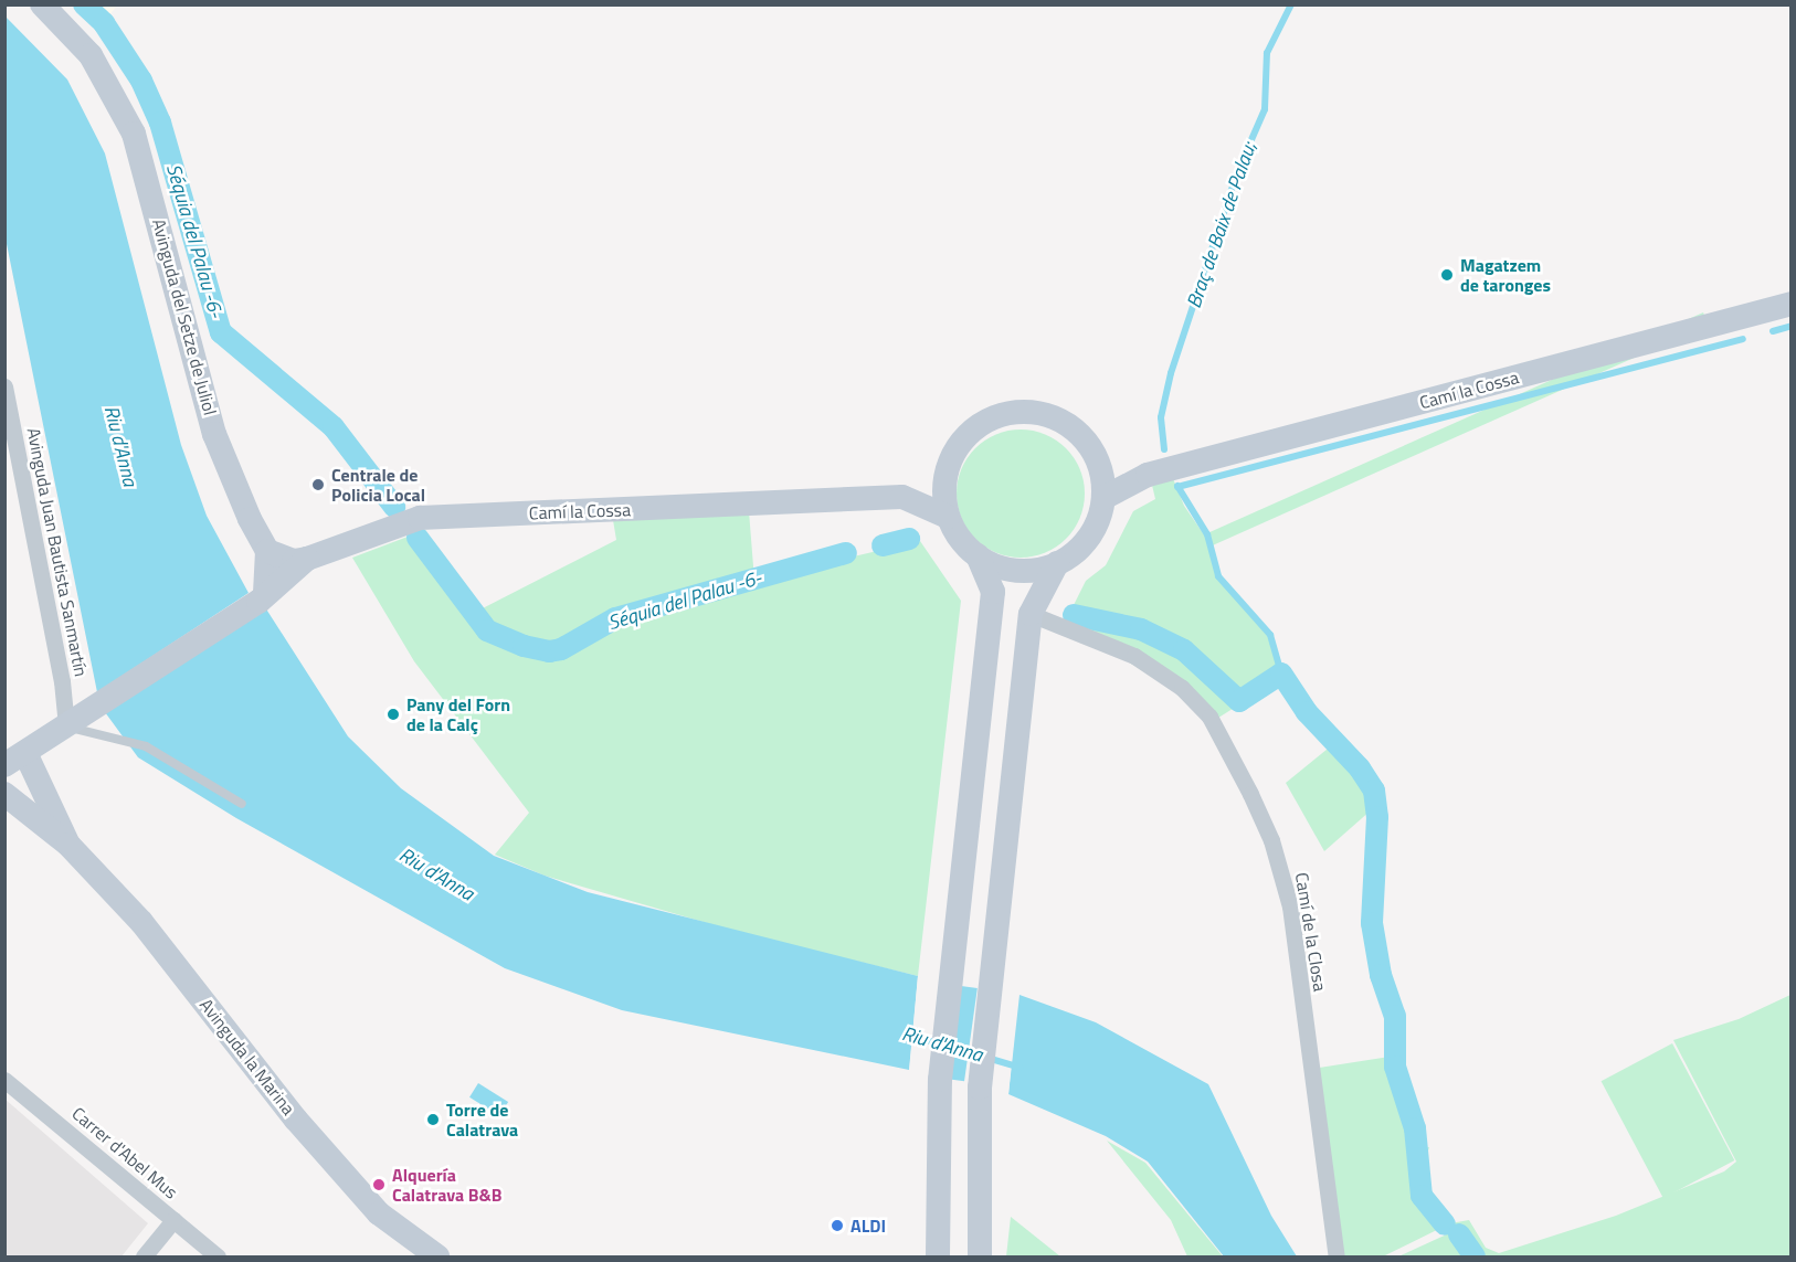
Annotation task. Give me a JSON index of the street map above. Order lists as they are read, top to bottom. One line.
{"streets":{"main road":["Avinguda del Setze de Juliol","Camí la Cossa","Avinguda la Marina"],"street":["Avinguda Juan Bautista Sanmartín","Camí de la Closa","Carrer d'Abel Mus"]},"crossings":[["Avinguda del Setze de Juliol","Camí la Cossa"]],"water":["Braç de Baix de Palau;","Séquia del Palau -6-","Riu d'Anna"],"places":["Magatzem de taronges","Centrale de Policia Local","Pany del Forn de la Calç","Torre de Calatrava","Alquería Calatrava B&B","ALDI"]}
